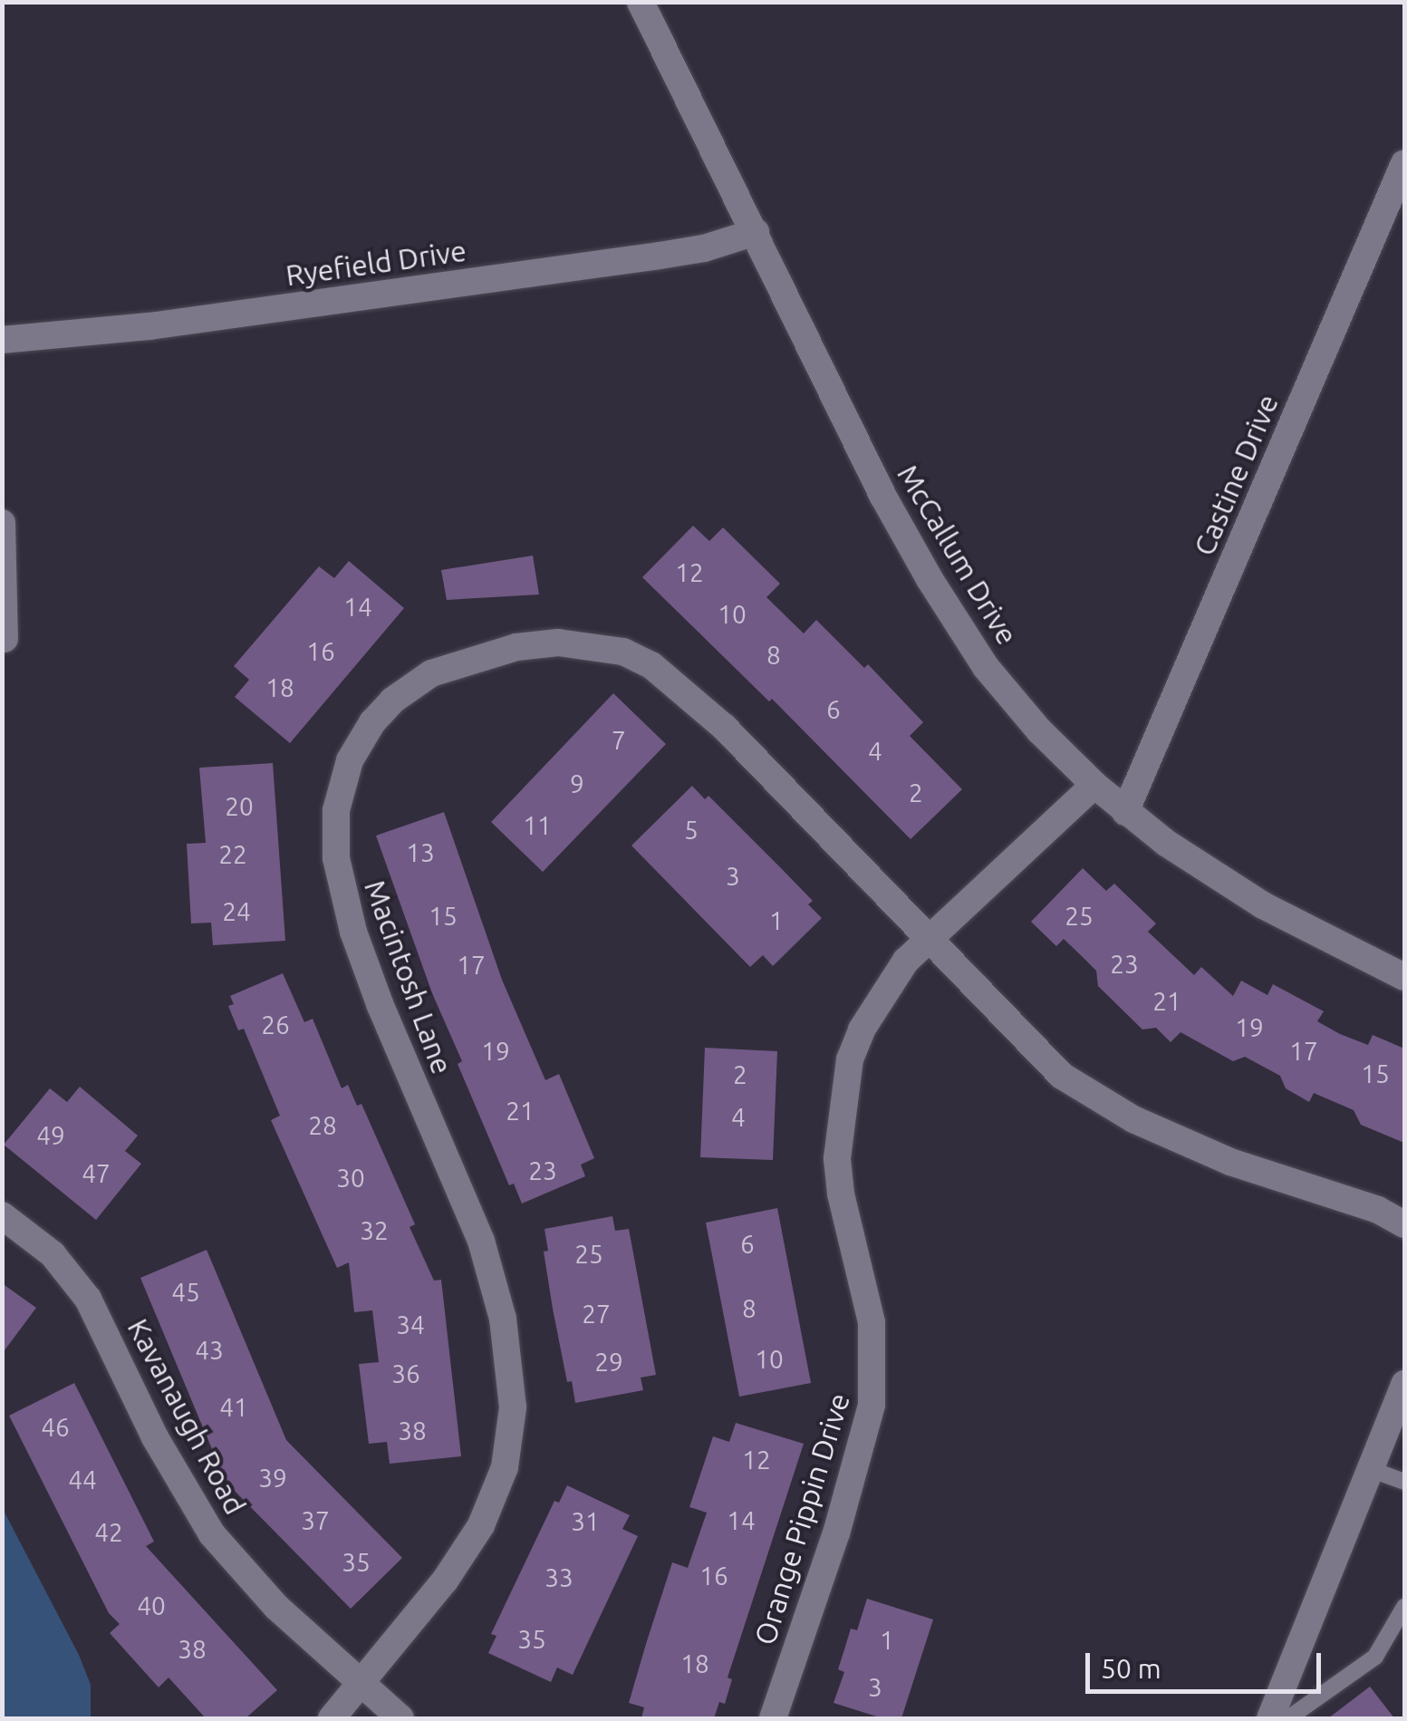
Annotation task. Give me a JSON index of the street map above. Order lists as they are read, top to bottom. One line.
{"streets":{"street":["Ryefield Drive","Castine Drive","McCallum Drive","Macintosh Lane","Kavanaugh Road","Orange Pippin Drive"]},"crossings":[["Ryefield Drive","McCallum Drive"],["Castine Drive","McCallum Drive"],["McCallum Drive","Orange Pippin Drive"],["Macintosh Lane","Kavanaugh Road"],["Macintosh Lane","Orange Pippin Drive"]],"house_numbers":["12","14","10","16","8","18","6","7","4","9","2","20","11","5","13","22","3","24","15","25","1","23","17","21","26","19","19","17","15","2","21","4","28","49","23","47","30","32","6","25","45","8","27","34","43","10","29","36","41","46","38","12","39","44","37","14","31","42","35","16","33","40","35","1","38","18","3"],"scale_bar":"50 m"}
